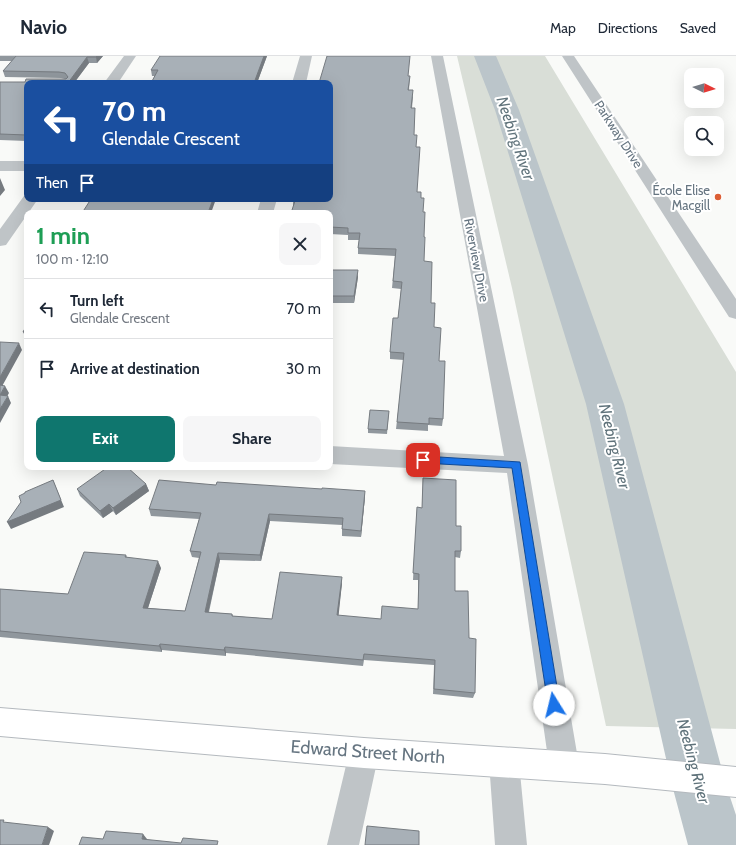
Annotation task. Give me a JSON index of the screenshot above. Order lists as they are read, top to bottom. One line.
{"streets":{"main road":["Edward Street North"],"street":["Parkway Drive","Riverview Drive"]},"crossings":[["Riverview Drive","Edward Street North"]],"water":["Neebing River"],"places":["École Elise Macgill"],"north":"right","page":{"header":"Navio","nav":["Map","Directions","Saved"],"turn":["70 m","Glendale Crescent"],"then":"Then","heading":["1 min","100 m · 12:10"],"list":[{"name":"Turn left","note":"Glendale Crescent","value":"70 m"},{"name":"Arrive at destination","value":"30 m"}],"buttons":["Exit","Share"]}}
